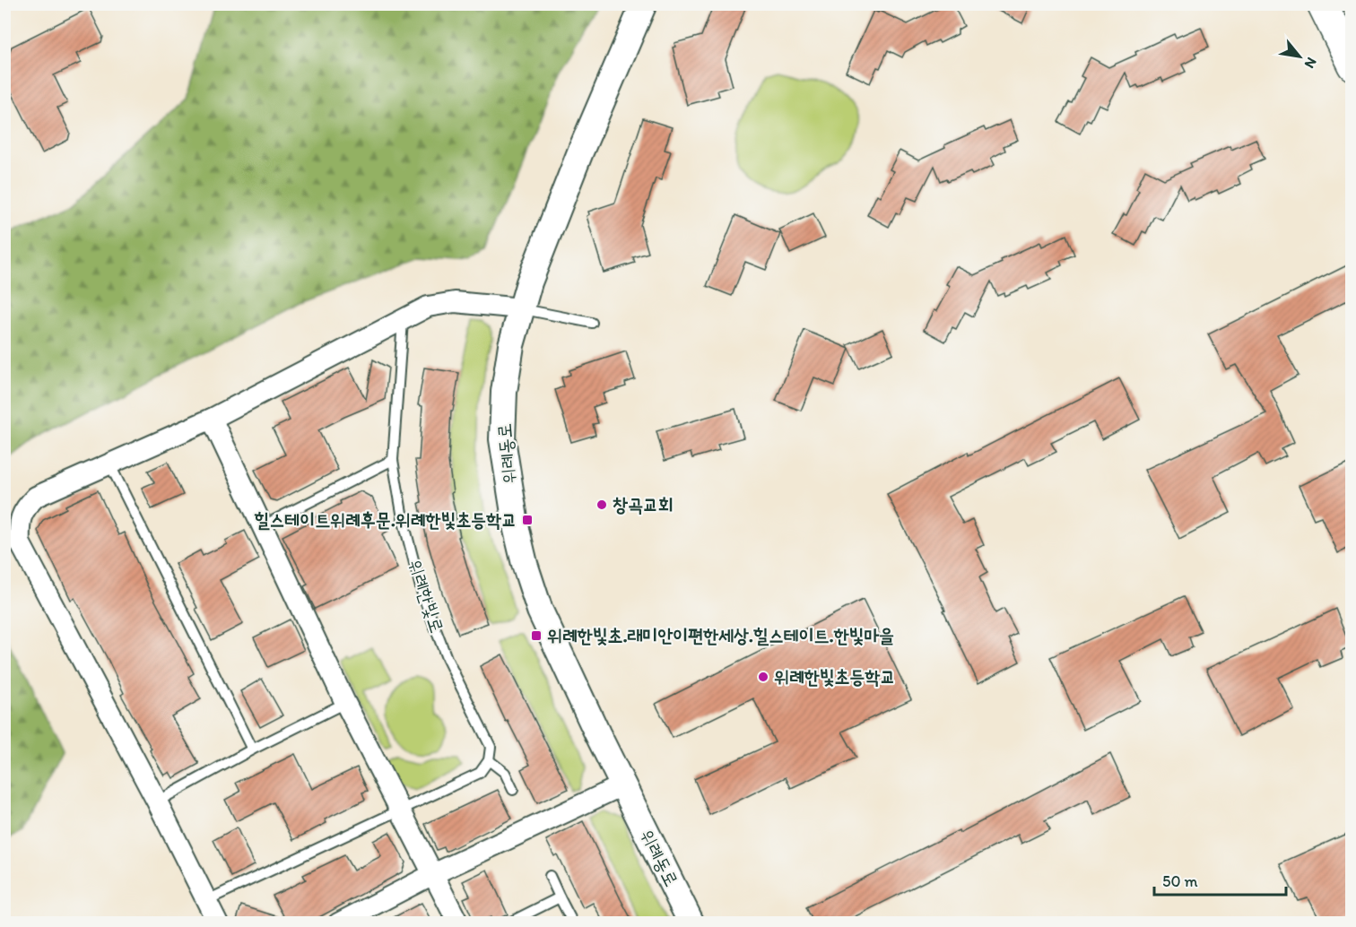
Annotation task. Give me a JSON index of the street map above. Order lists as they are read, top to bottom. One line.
{"streets":{"street":["위례동로"],"lane":["위례한빛로"]},"places":{"other":["창곡교회","위례한빛초등학교"],"transit":["힐스테이트위례후문.위례한빛초등학교","위례한빛초.래미안이편한세상.힐스테이트.한빛마을"]},"scale_bar":"50 m","north":"bottom right"}
